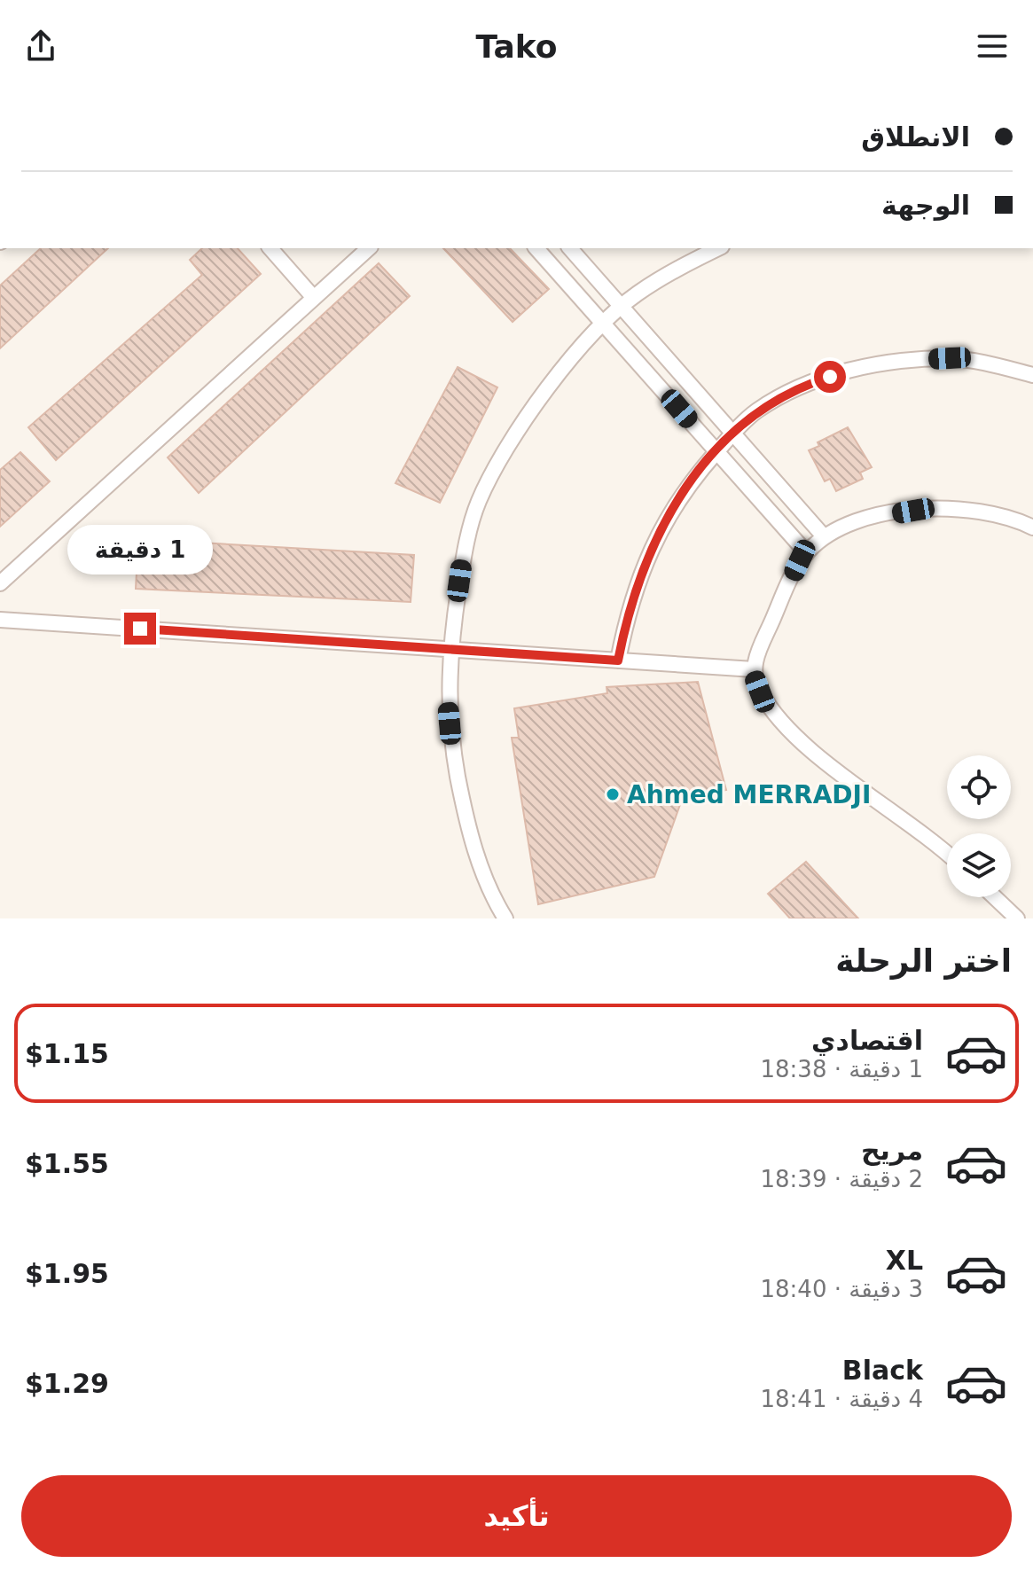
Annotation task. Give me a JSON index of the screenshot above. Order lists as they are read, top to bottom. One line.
{"places":["Ahmed MERRADJI"],"page":{"header":"Tako","banner":["الانطلاق","الوجهة"],"bubble":"1 دقيقة","heading":"اختر الرحلة","list":[{"name":"اقتصادي","note":"1 دقيقة · 18:38","value":"$1.15"},{"name":"مريح","note":"2 دقيقة · 18:39","value":"$1.55"},{"name":"XL","note":"3 دقيقة · 18:40","value":"$1.95"},{"name":"Black","note":"4 دقيقة · 18:41","value":"$1.29"}],"buttons":"تأكيد"}}
